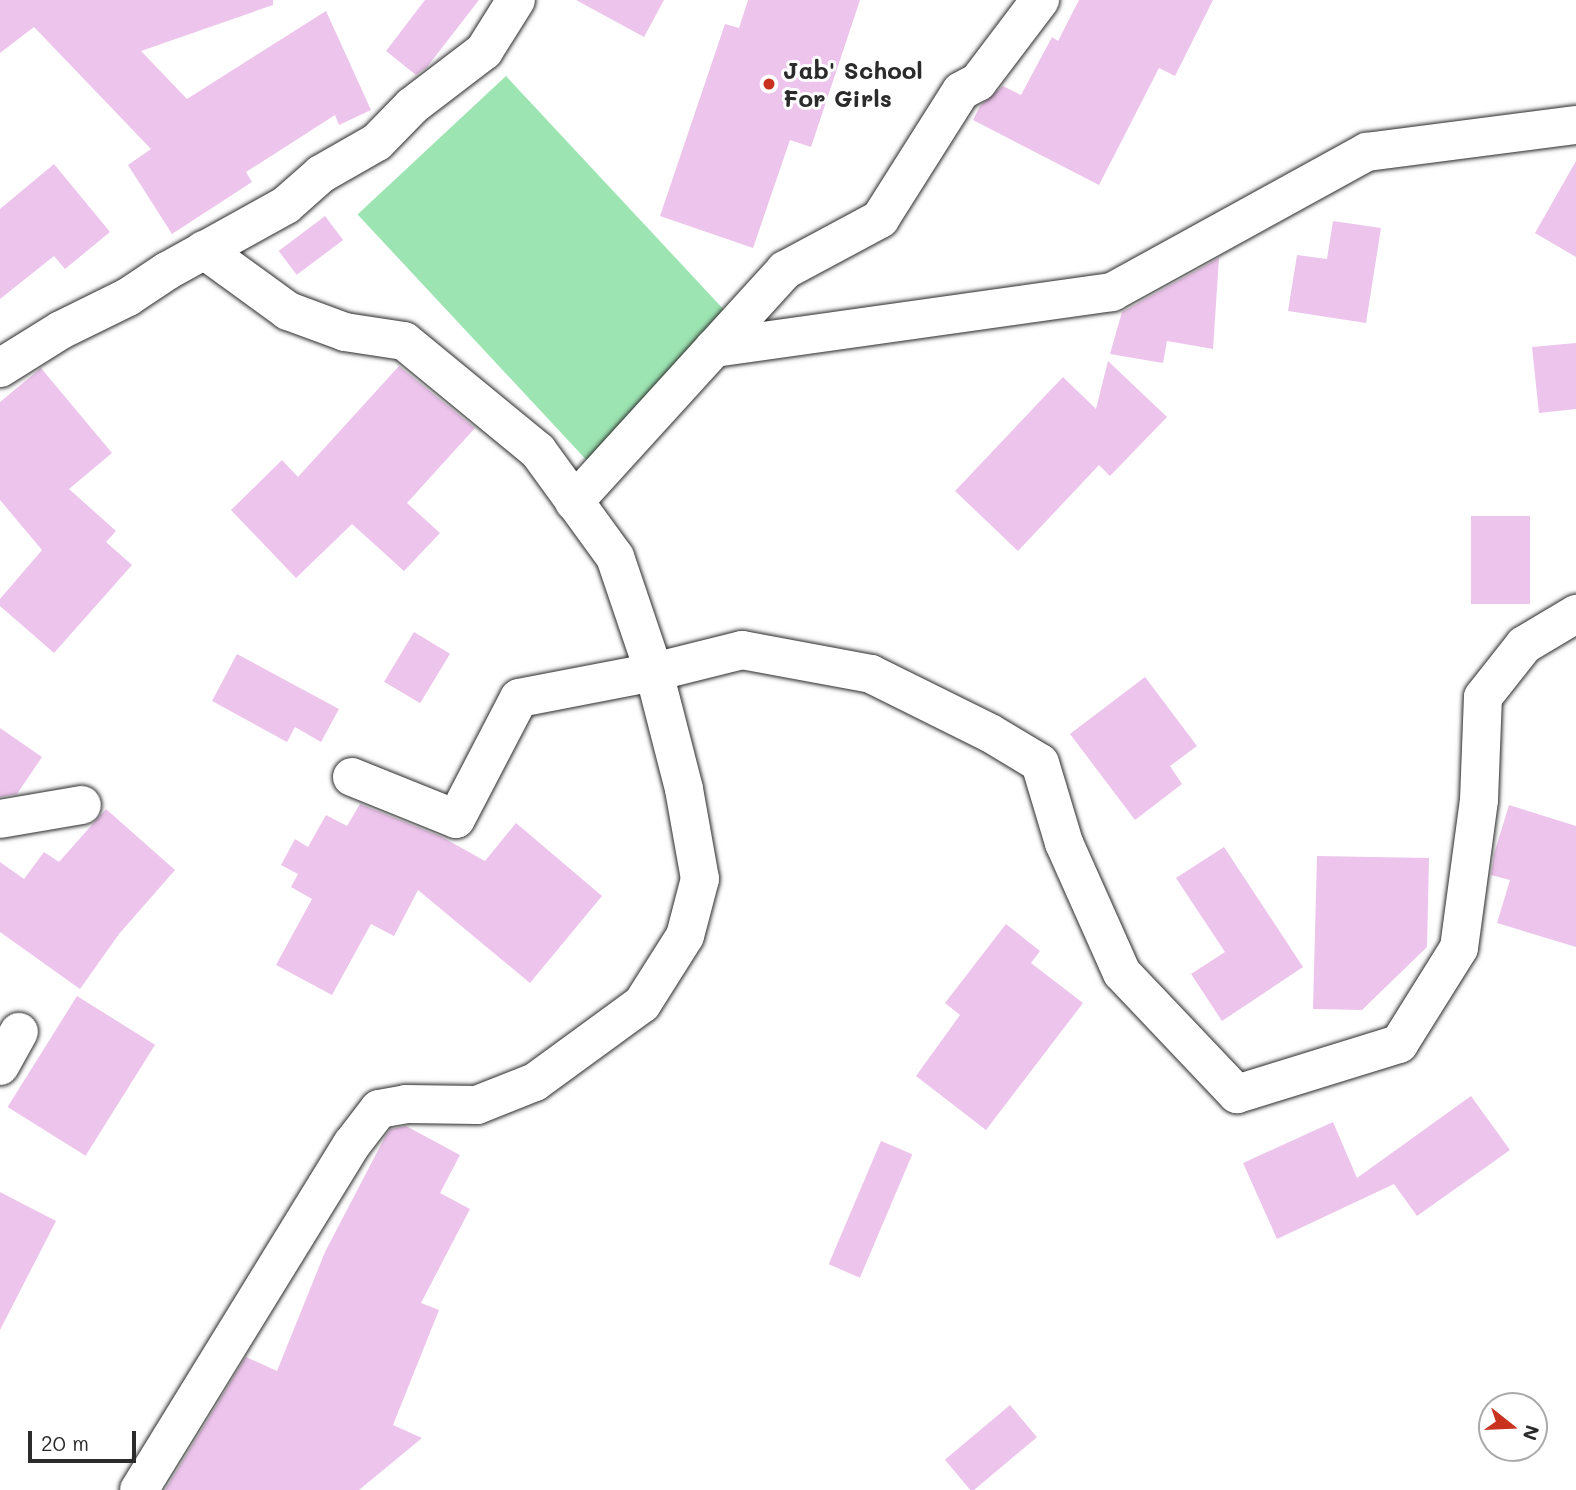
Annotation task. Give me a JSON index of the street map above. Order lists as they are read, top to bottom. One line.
{"places":["Jab' School For Girls"],"scale_bar":"20 m","north":"right"}
